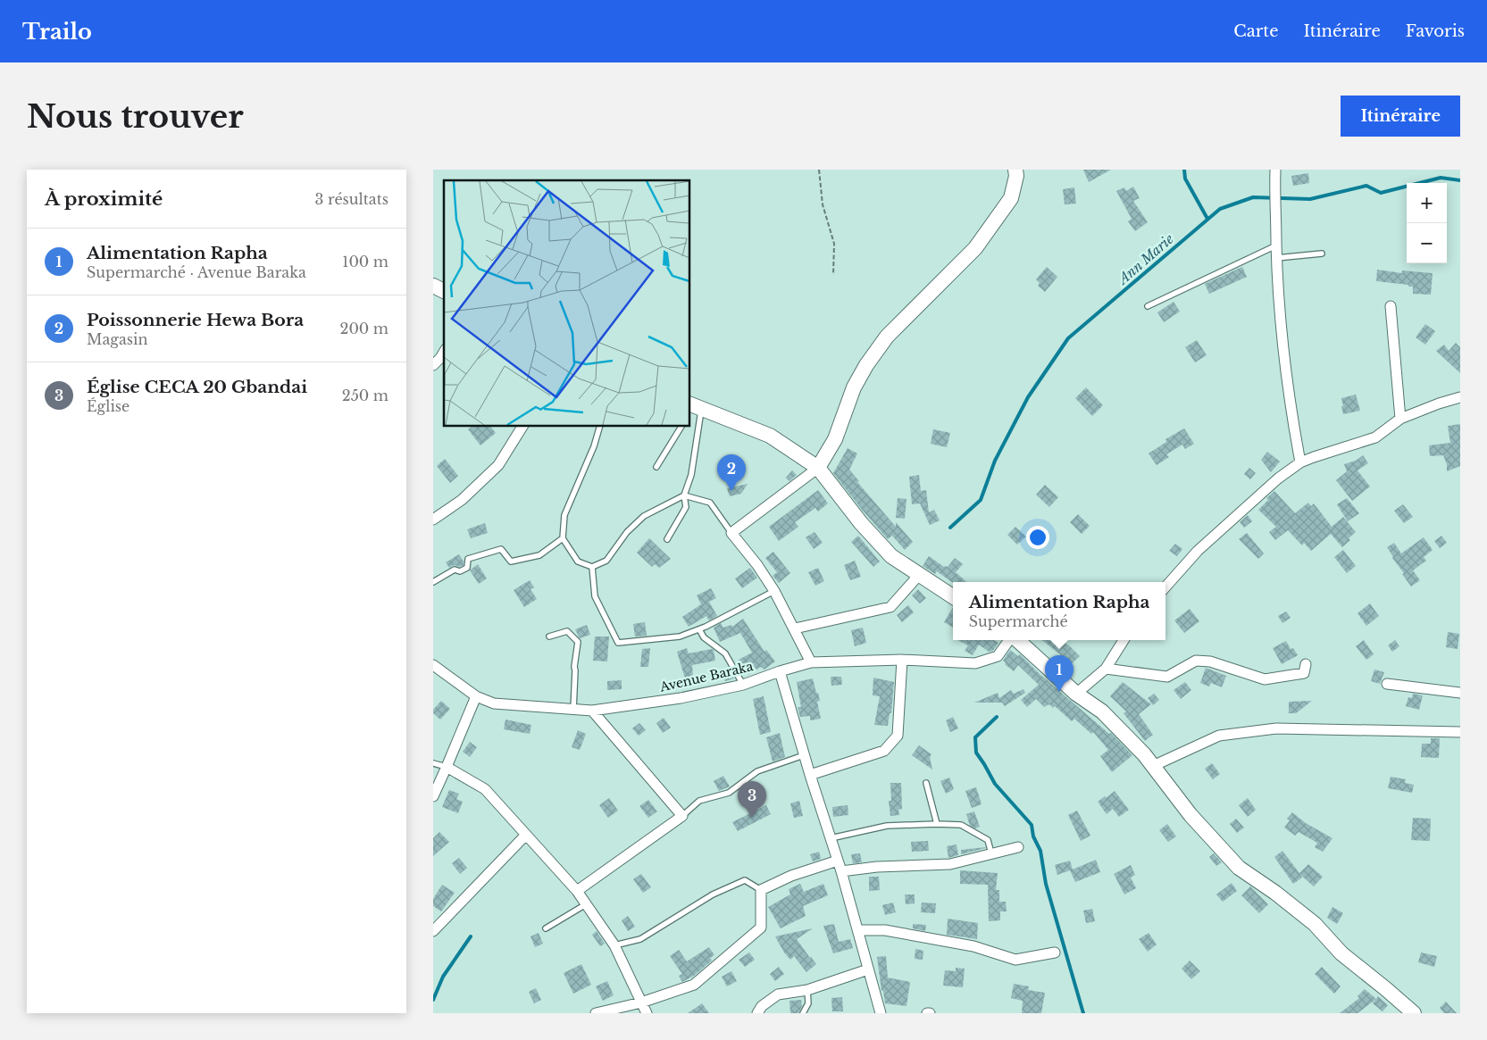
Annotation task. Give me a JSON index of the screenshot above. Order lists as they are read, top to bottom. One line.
{"streets":{"street":["Avenue Baraka"]},"water":["Ann Marie"],"page":{"header":"Trailo","nav":["Carte","Itinéraire","Favoris"],"buttons":"Itinéraire","title":"Nous trouver","heading":["À proximité","3 résultats"],"map_buttons":["+","−"],"list":[{"mark":"1","name":"Alimentation Rapha","note":"Supermarché · Avenue Baraka","value":"100 m"},{"mark":"2","name":"Poissonnerie Hewa Bora","note":"Magasin","value":"200 m"},{"mark":"3","name":"Église CECA 20 Gbandai","note":"Église","value":"250 m"}],"pins":["2","1","3"],"popup":["Alimentation Rapha","Supermarché"]}}
